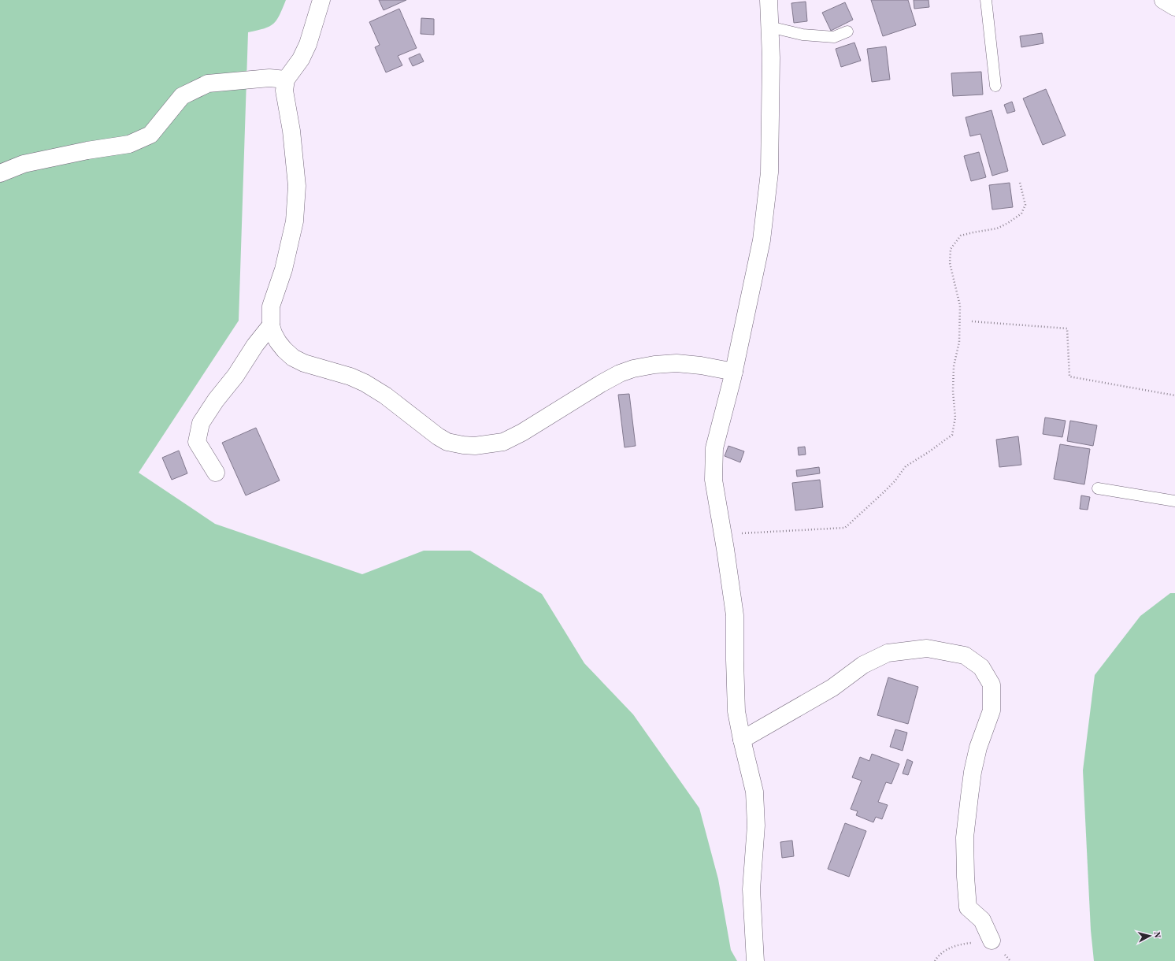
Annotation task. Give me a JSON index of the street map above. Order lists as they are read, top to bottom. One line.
{"north":"right"}
